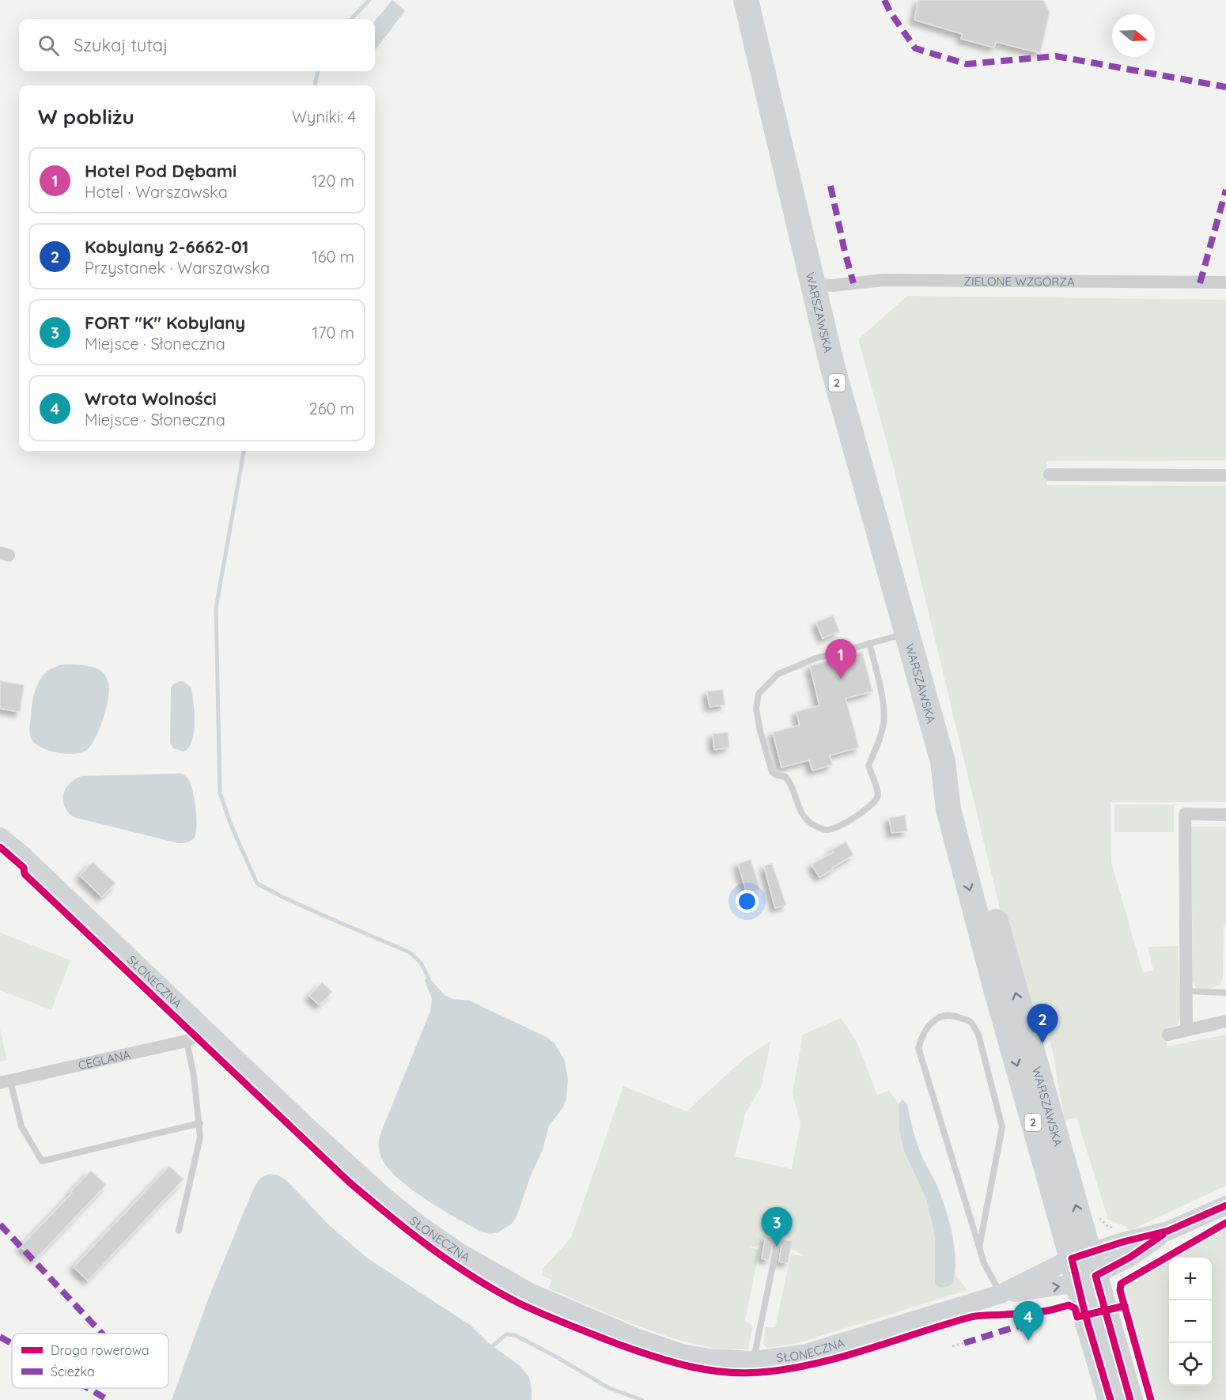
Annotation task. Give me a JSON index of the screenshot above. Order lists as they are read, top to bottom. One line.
{"streets":{"highway":["WARSZAWSKA","2"],"street":["ZIELONE WZGÓRZA","SŁONECZNA","CEGLANA"]},"crossings":[["ZIELONE WZGÓRZA","WARSZAWSKA"],["WARSZAWSKA","SŁONECZNA"],["SŁONECZNA","CEGLANA"]],"legend":["Droga rowerowa","Ścieżka"],"north":"right","page":{"search":"Szukaj tutaj","heading":["W pobliżu","Wyniki: 4"],"list":[{"mark":"1","name":"Hotel Pod Dębami","note":"Hotel · Warszawska","value":"120 m"},{"mark":"2","name":"Kobylany 2-6662-01","note":"Przystanek · Warszawska","value":"160 m"},{"mark":"3","name":"FORT \"K\" Kobylany","note":"Miejsce · Słoneczna","value":"170 m"},{"mark":"4","name":"Wrota Wolności","note":"Miejsce · Słoneczna","value":"260 m"}],"pins":["1","2","3","4"],"map_buttons":["+","−"]}}
